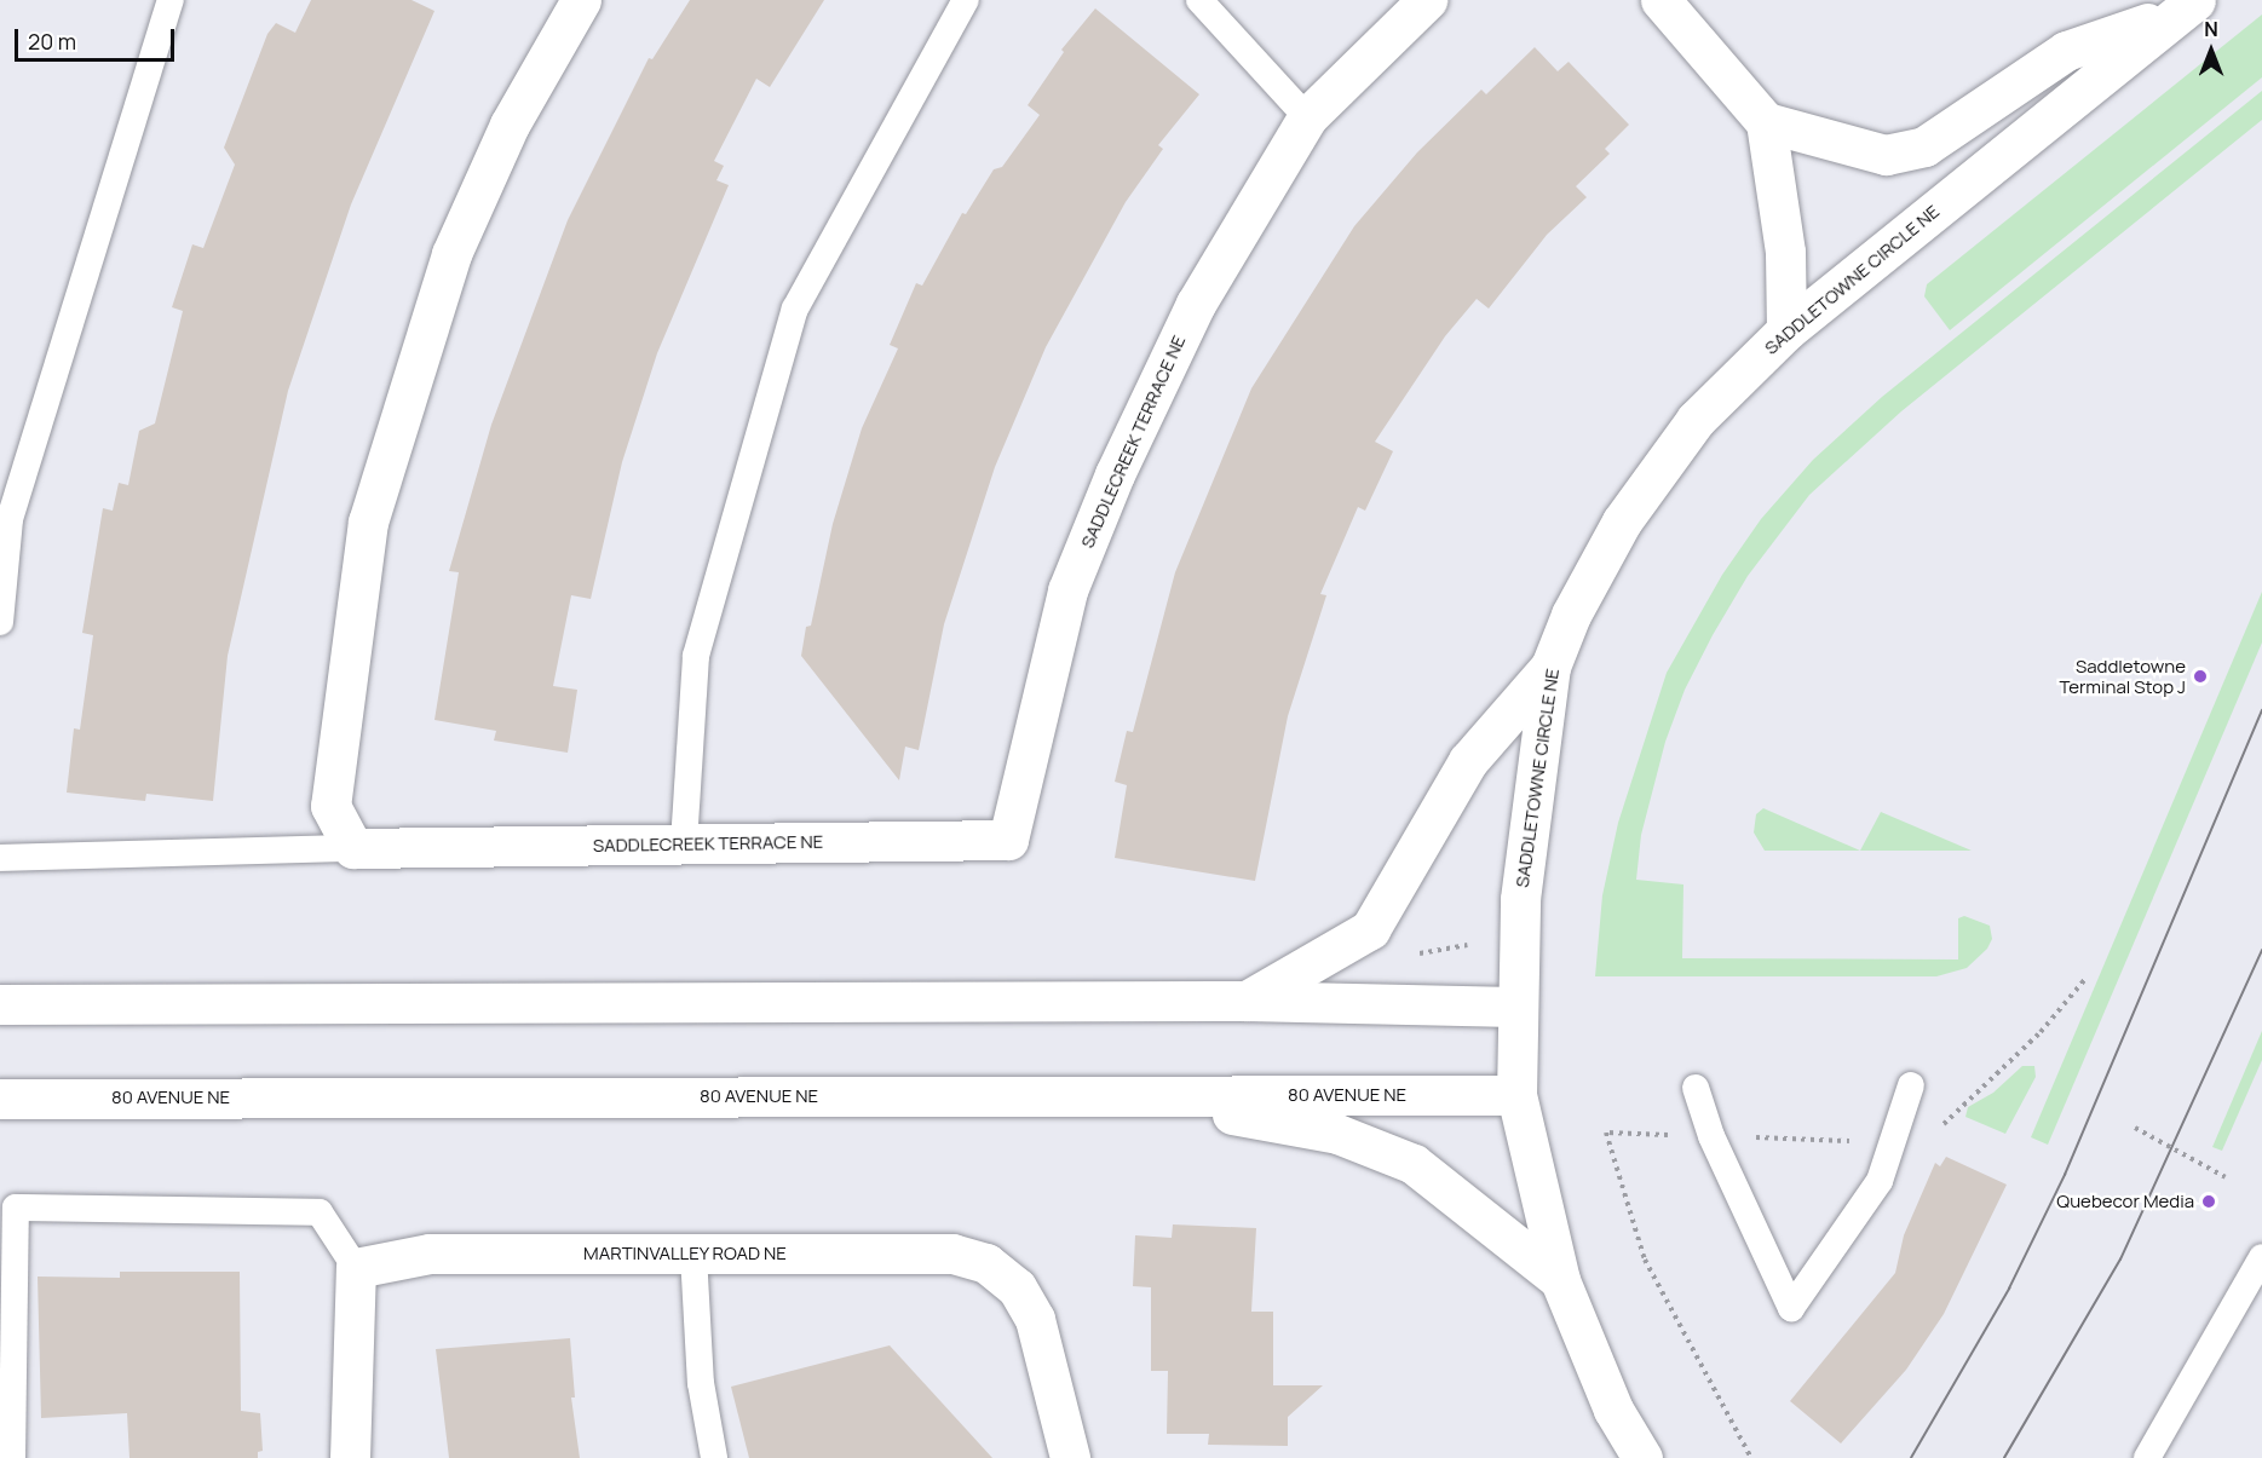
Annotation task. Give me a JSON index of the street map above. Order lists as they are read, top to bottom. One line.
{"streets":{"main road":["SADDLETOWNE CIRCLE NE","SADDLECREEK TERRACE NE","80 AVENUE NE","MARTINVALLEY ROAD NE"]},"crossings":[["SADDLETOWNE CIRCLE NE","80 AVENUE NE"]],"places":["Saddletowne Terminal Stop J","Quebecor Media"],"scale_bar":"20 m","north":"top"}
